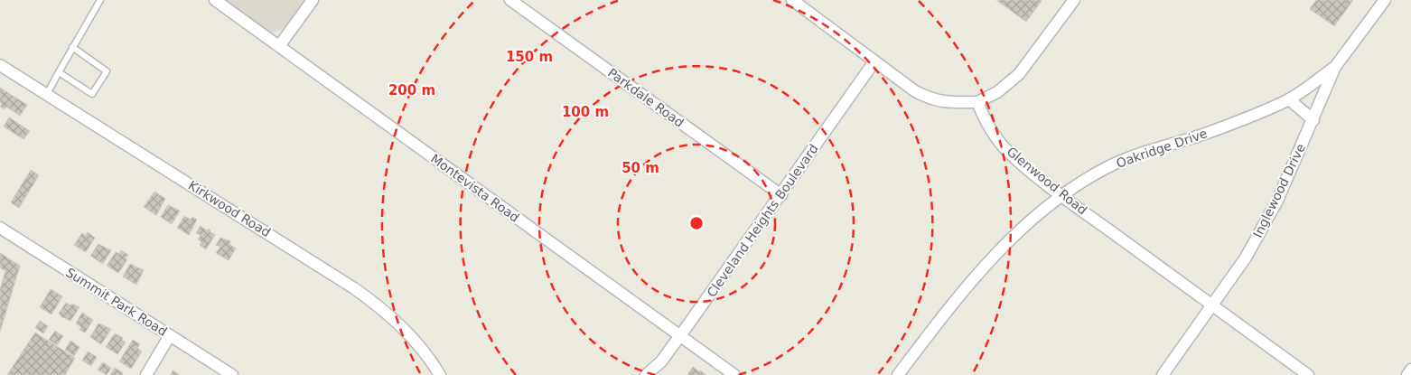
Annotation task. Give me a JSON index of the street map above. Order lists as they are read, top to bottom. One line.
{"streets":{"street":["Parkdale Road","Oakridge Drive","Glenwood Road","Montevista Road","Inglewood Drive","Kirkwood Road","Cleveland Heights Boulevard","Summit Park Road"]},"crossings":[["Parkdale Road","Cleveland Heights Boulevard"],["Oakridge Drive","Glenwood Road"],["Oakridge Drive","Inglewood Drive"],["Glenwood Road","Inglewood Drive"],["Montevista Road","Cleveland Heights Boulevard"]],"rings":["150 m","200 m","100 m","50 m"]}
